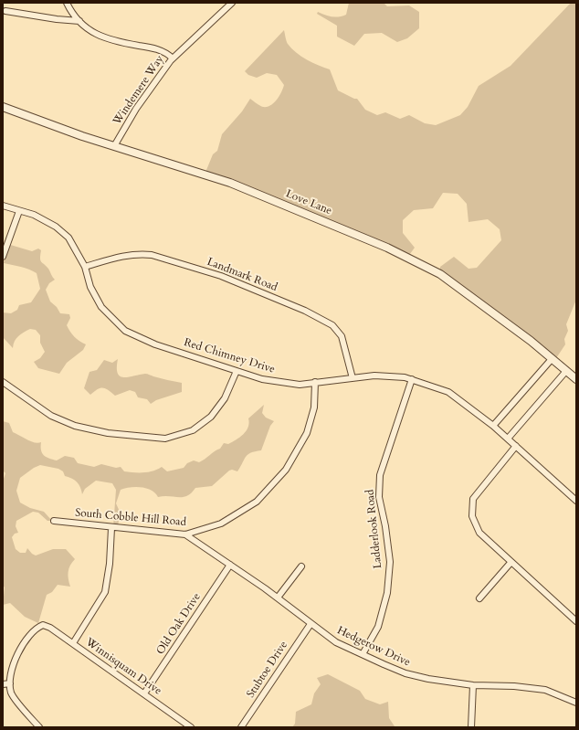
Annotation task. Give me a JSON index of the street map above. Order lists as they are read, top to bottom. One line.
{"streets":{"street":["Windemere Way","Love Lane","Landmark Road","Red Chimney Drive","South Cobble Hill Road","Ladderlook Road","Old Oak Drive","Hedgerow Drive","Winnisquam Drive","Stubtoe Drive"]},"crossings":[["Windemere Way","Love Lane"],["Landmark Road","Red Chimney Drive"],["Red Chimney Drive","South Cobble Hill Road"],["Red Chimney Drive","Ladderlook Road"],["South Cobble Hill Road","Hedgerow Drive"],["Ladderlook Road","Hedgerow Drive"],["Old Oak Drive","Hedgerow Drive"],["Old Oak Drive","Winnisquam Drive"],["Hedgerow Drive","Stubtoe Drive"]]}
